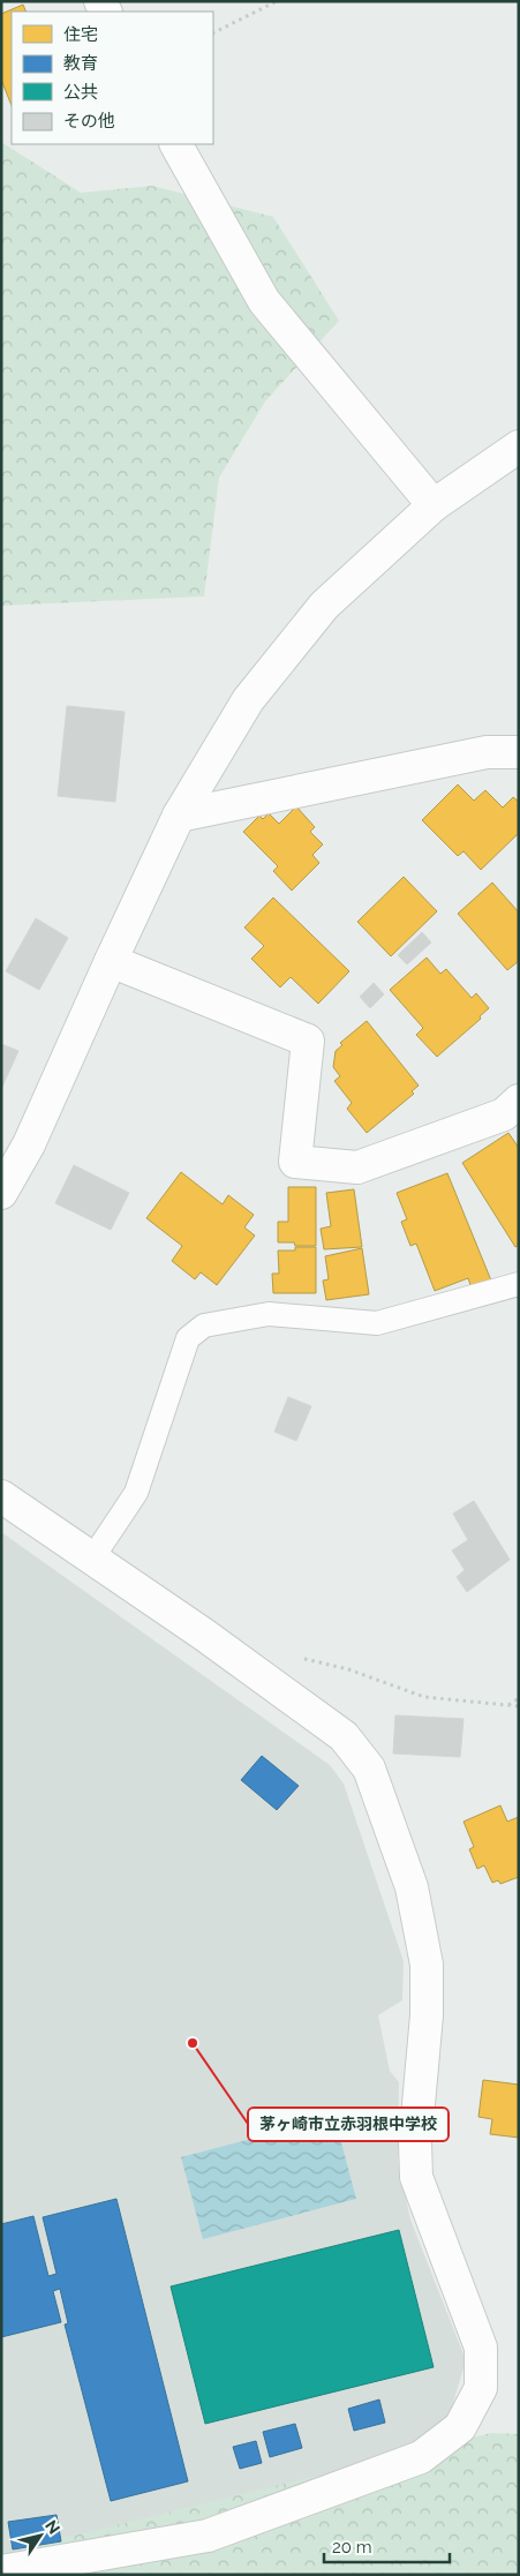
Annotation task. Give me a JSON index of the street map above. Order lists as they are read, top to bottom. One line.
{"places":["茅ヶ崎市立赤羽根中学校"],"legend":["住宅","教育","公共","その他"],"scale_bar":"20 m","north":"top right"}
